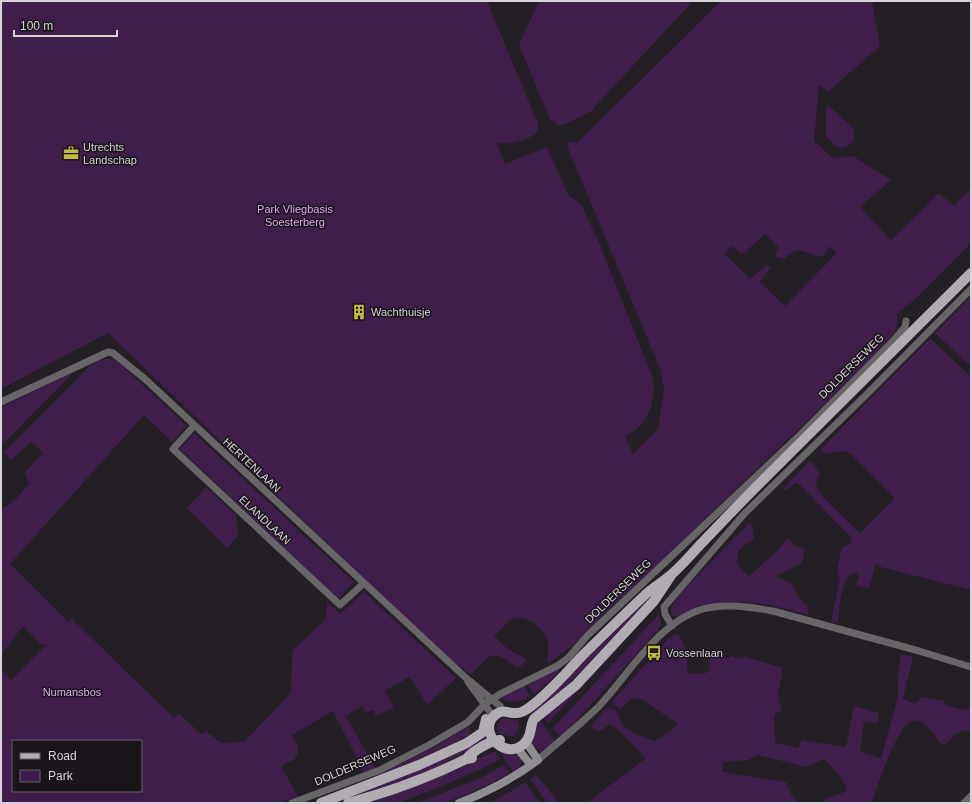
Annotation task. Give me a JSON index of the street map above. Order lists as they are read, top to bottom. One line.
{"streets":{"main road":["DOLDERSEWEG"],"street":["HERTENLAAN","ELANDLAAN"]},"crossings":[["DOLDERSEWEG","HERTENLAAN"],["HERTENLAAN","ELANDLAAN"]],"parks":["Park Vliegbasis Soesterberg","Numansbos"],"places":{"office":["Utrechts Landschap"],"building":["Wachthuisje"],"bus stop":["Vossenlaan"]},"legend":["Road","Park"],"scale_bar":"100 m"}
